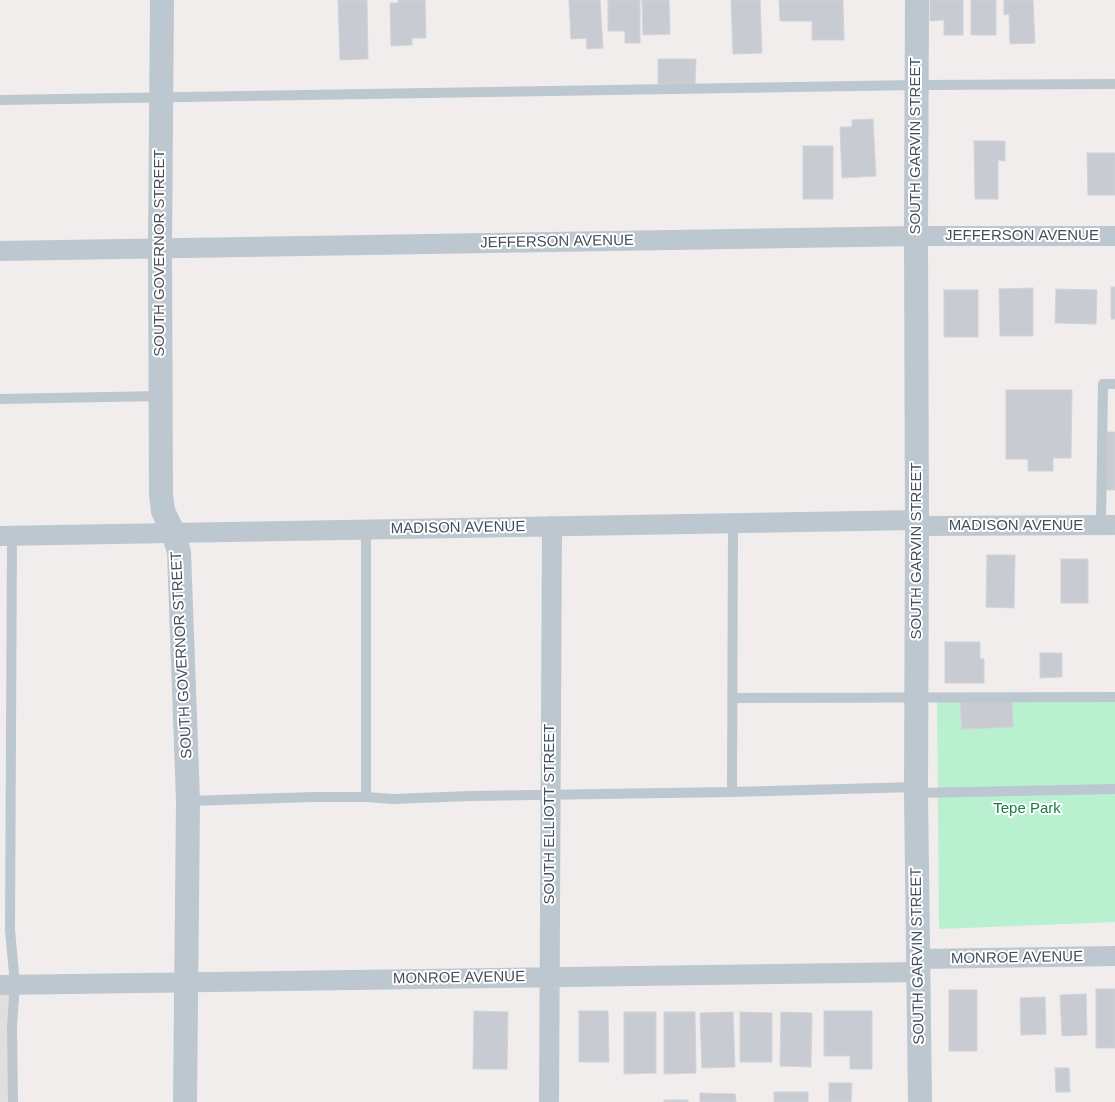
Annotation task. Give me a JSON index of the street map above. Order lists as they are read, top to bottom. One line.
{"streets":{"street":["SOUTH GARVIN STREET","JEFFERSON AVENUE","SOUTH GOVERNOR STREET","MADISON AVENUE","SOUTH ELLIOTT STREET","MONROE AVENUE"]},"crossings":[["SOUTH GARVIN STREET","JEFFERSON AVENUE"],["SOUTH GARVIN STREET","MADISON AVENUE"],["SOUTH GARVIN STREET","MONROE AVENUE"],["JEFFERSON AVENUE","SOUTH GOVERNOR STREET"],["SOUTH GOVERNOR STREET","MADISON AVENUE"],["SOUTH GOVERNOR STREET","MONROE AVENUE"],["MADISON AVENUE","SOUTH ELLIOTT STREET"],["SOUTH ELLIOTT STREET","MONROE AVENUE"]],"parks":["Tepe Park"]}
